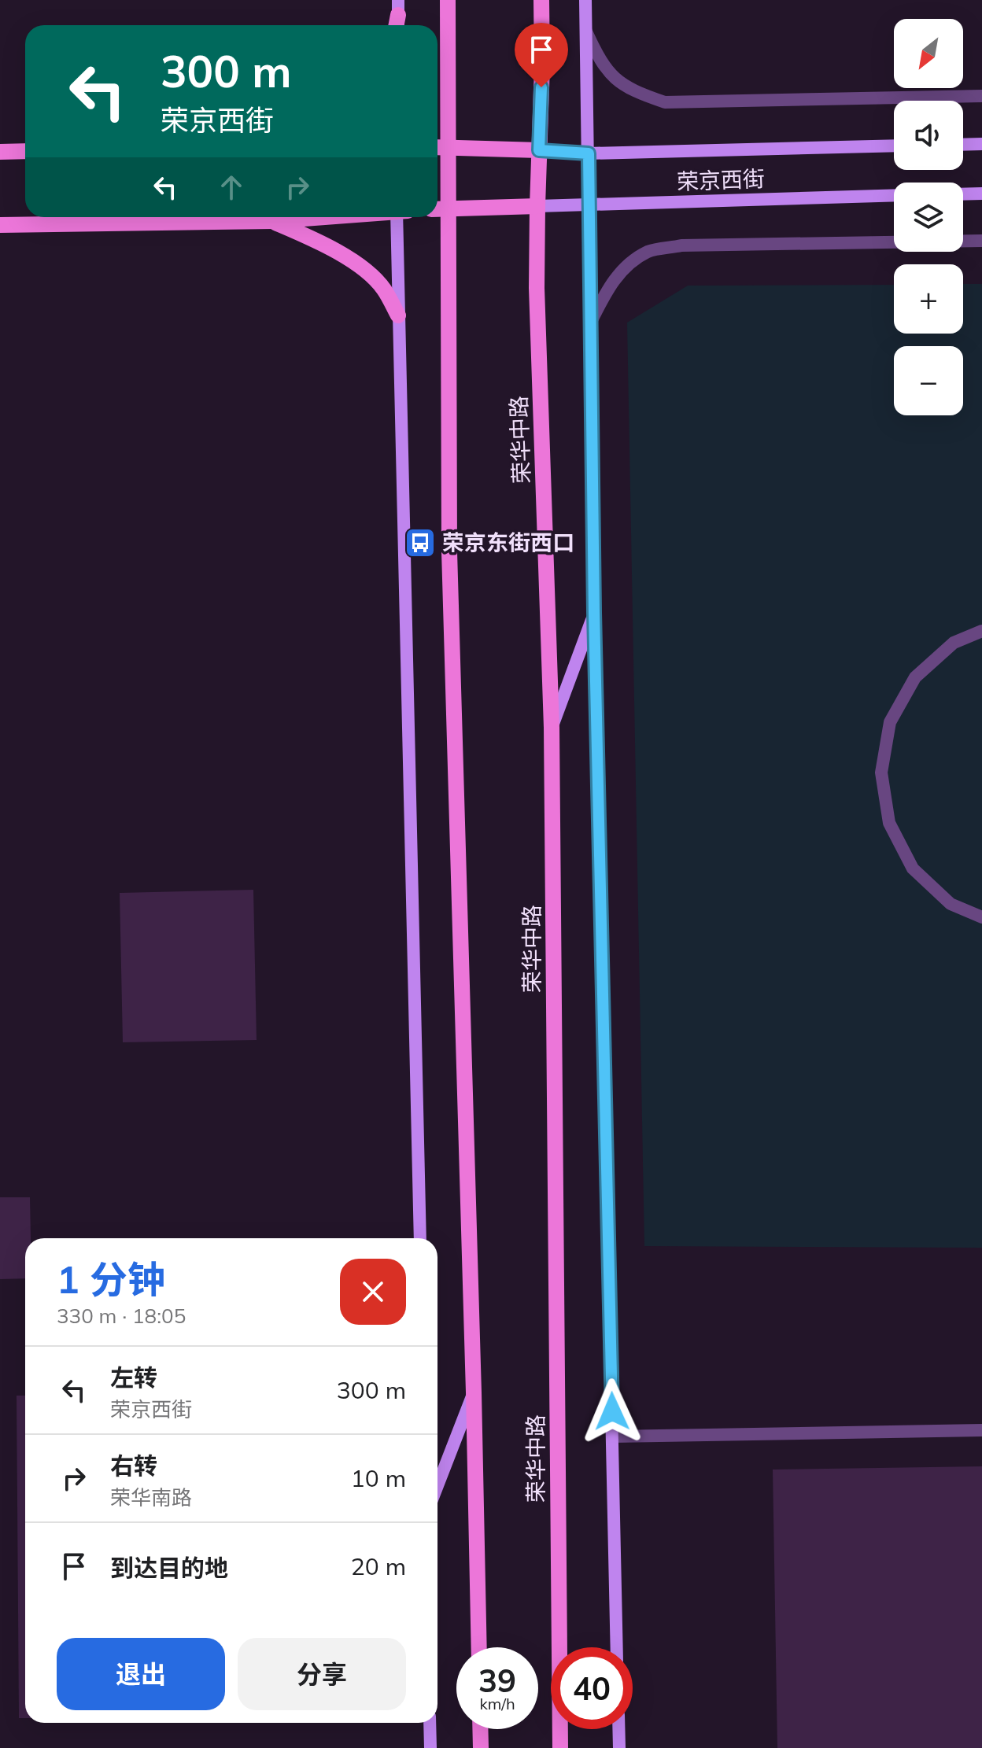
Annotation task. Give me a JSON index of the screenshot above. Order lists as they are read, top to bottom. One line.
{"streets":{"main road":["荣华中路"],"street":["荣京西街"]},"crossings":[["荣京西街","荣华中路"]],"places":{"bus stop":["荣京东街西口"]},"north":"bottom left","page":{"map_buttons":["+","−"],"turn":["300 m","荣京西街"],"heading":["1 分钟","330 m · 18:05"],"list":[{"name":"左转","note":"荣京西街","value":"300 m"},{"name":"右转","note":"荣华南路","value":"10 m"},{"name":"到达目的地","value":"20 m"}],"buttons":["退出","分享"],"speed":"39 km/h","limit":"40"}}
